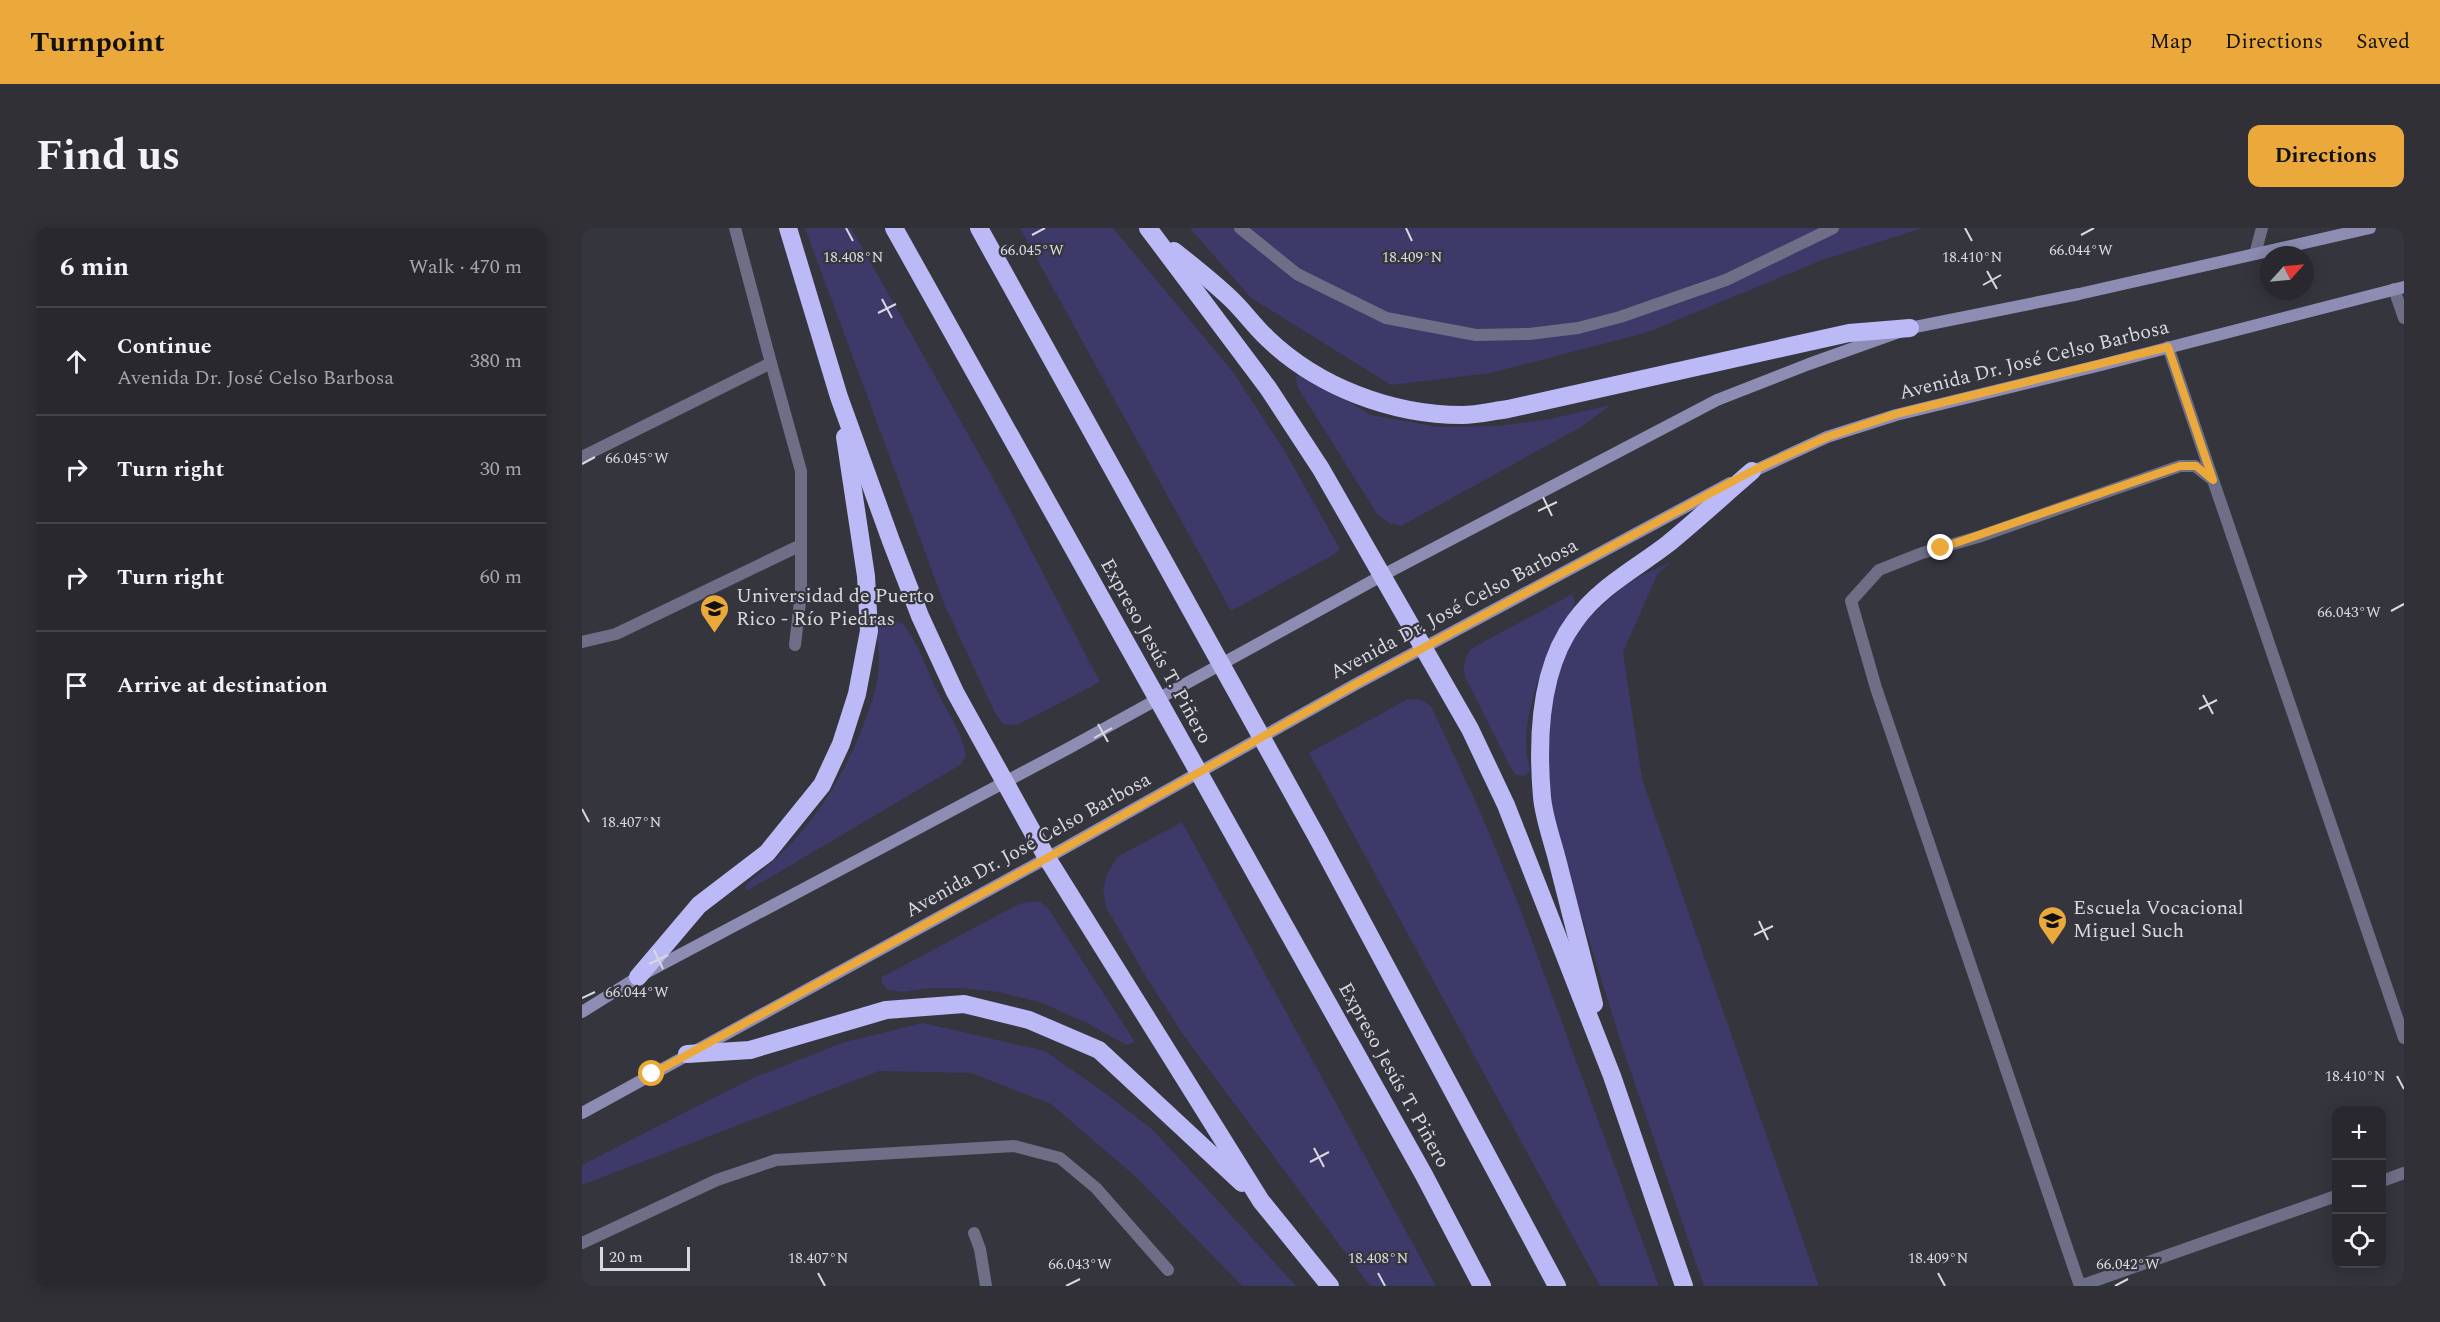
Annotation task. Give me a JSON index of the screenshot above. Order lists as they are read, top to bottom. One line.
{"streets":{"highway":["Expreso Jesús T. Piñero"],"main road":["Avenida Dr. José Celso Barbosa"]},"places":{"school or university":["Universidad de Puerto Rico - Río Piedras","Escuela Vocacional Miguel Such"]},"scale_bar":"20 m","north":"top right","page":{"header":"Turnpoint","nav":["Map","Directions","Saved"],"title":"Find us","buttons":"Directions","heading":["6 min","Walk · 470 m"],"list":[["Continue","Avenida Dr. José Celso Barbosa","380 m"],["Turn right","30 m"],["Turn right","60 m"],"Arrive at destination"],"map_buttons":["+","−"],"scale":"20 m"},"coordinates":["66.045°W","66.044°W","18.408°N","18.409°N","18.410°N","66.043°W","18.407°N","66.042°W"]}
